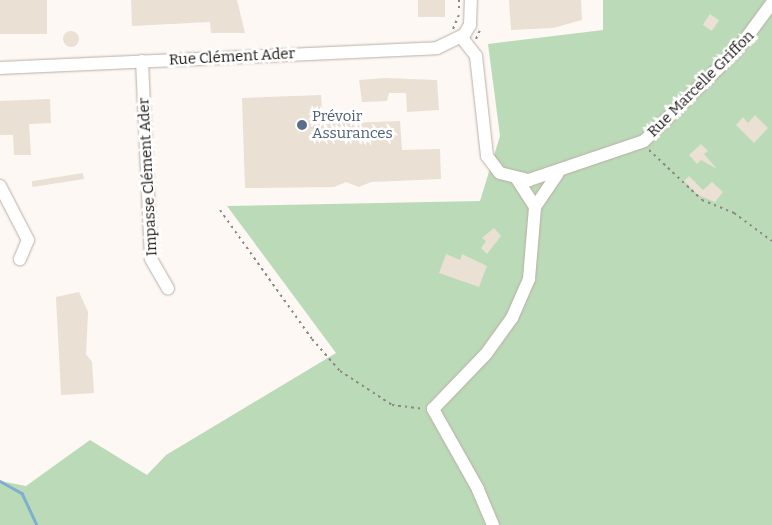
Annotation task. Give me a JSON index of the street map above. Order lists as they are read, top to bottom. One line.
{"streets":{"street":["Rue Clément Ader","Rue Marcelle Griffon","Impasse Clément Ader"]},"crossings":[["Rue Clément Ader","Impasse Clément Ader"]],"places":["Prévoir Assurances"]}
